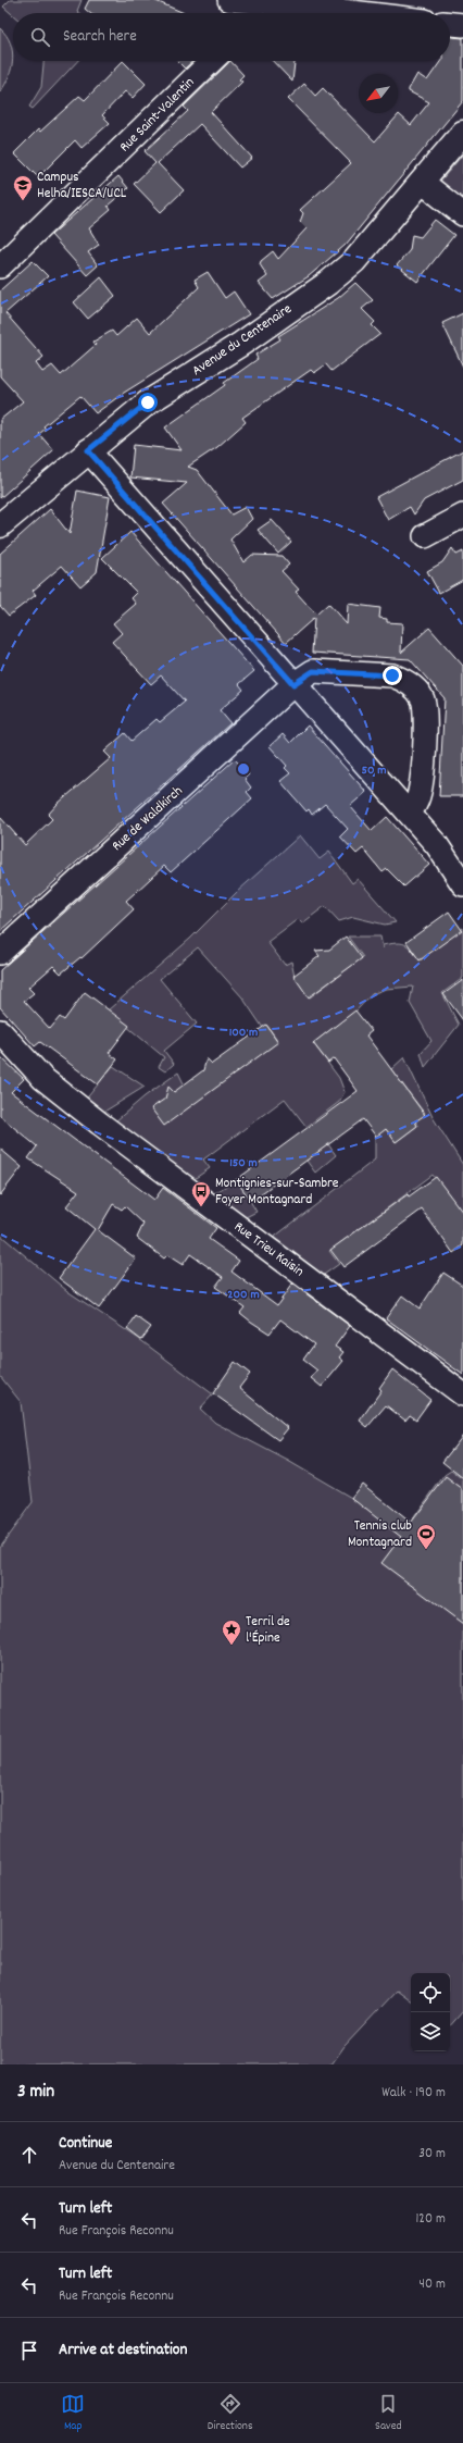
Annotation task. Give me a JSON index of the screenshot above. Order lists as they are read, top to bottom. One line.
{"streets":{"main road":["Avenue du Centenaire"],"street":["Rue Saint-Valentin","Rue de Waldkirch","Rue Trieu Kaisin"]},"places":{"school or university":["Campus Helha/IESCA/UCL"],"bus stop":["Montignies-sur-Sambre Foyer Montagnard"],"sports":["Tennis club Montagnard"],"place":["Terril de l'Épine"]},"north":"bottom left","page":{"search":"Search here","heading":["3 min","Walk · 190 m"],"list":[["Continue","Avenue du Centenaire","30 m"],["Turn left","Rue François Reconnu","120 m"],["Turn left","Rue François Reconnu","40 m"],"Arrive at destination"],"nav":["Map","Directions","Saved"]},"rings":["50 m","100 m","150 m","200 m"]}
